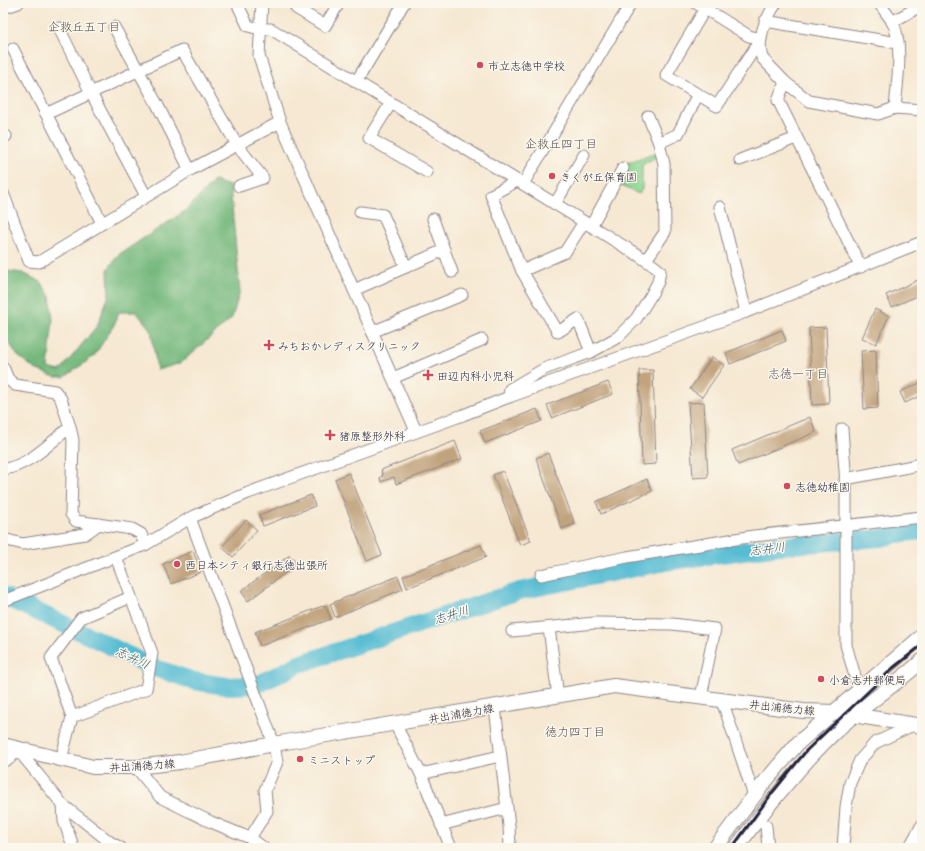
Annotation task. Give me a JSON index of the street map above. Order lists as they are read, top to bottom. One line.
{"streets":{"main road":["井出浦徳力線"]},"districts":["企救丘五丁目","企救丘四丁目","志徳一丁目","徳力四丁目"],"water":["志井川"],"places":{"other":["市立志徳中学校","きくが丘保育園","志徳幼稚園","西日本シティ銀行志徳出張所","小倉志井郵便局","ミニストップ"],"health":["みちおかレディスクリニック","田辺内科小児科","猪原整形外科"]}}
